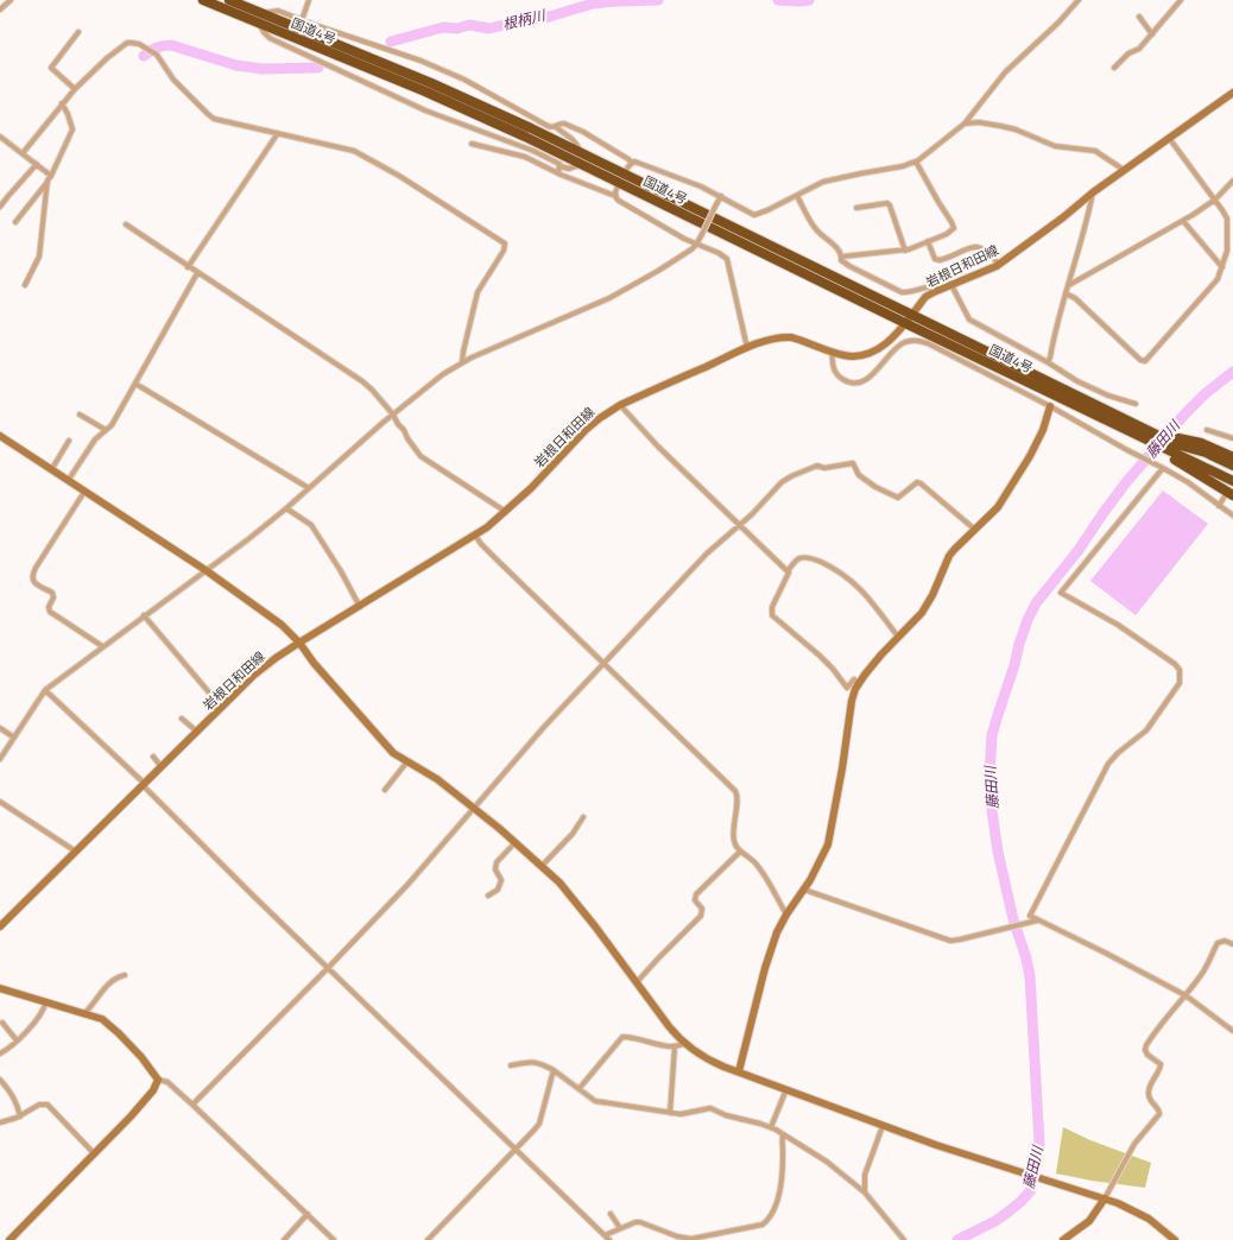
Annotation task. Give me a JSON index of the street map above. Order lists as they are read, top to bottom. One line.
{"streets":{"highway":["国道4号"],"street":["岩根日和田線"]},"crossings":[["国道4号","岩根日和田線"]],"water":["根柄川","藤田川"]}
